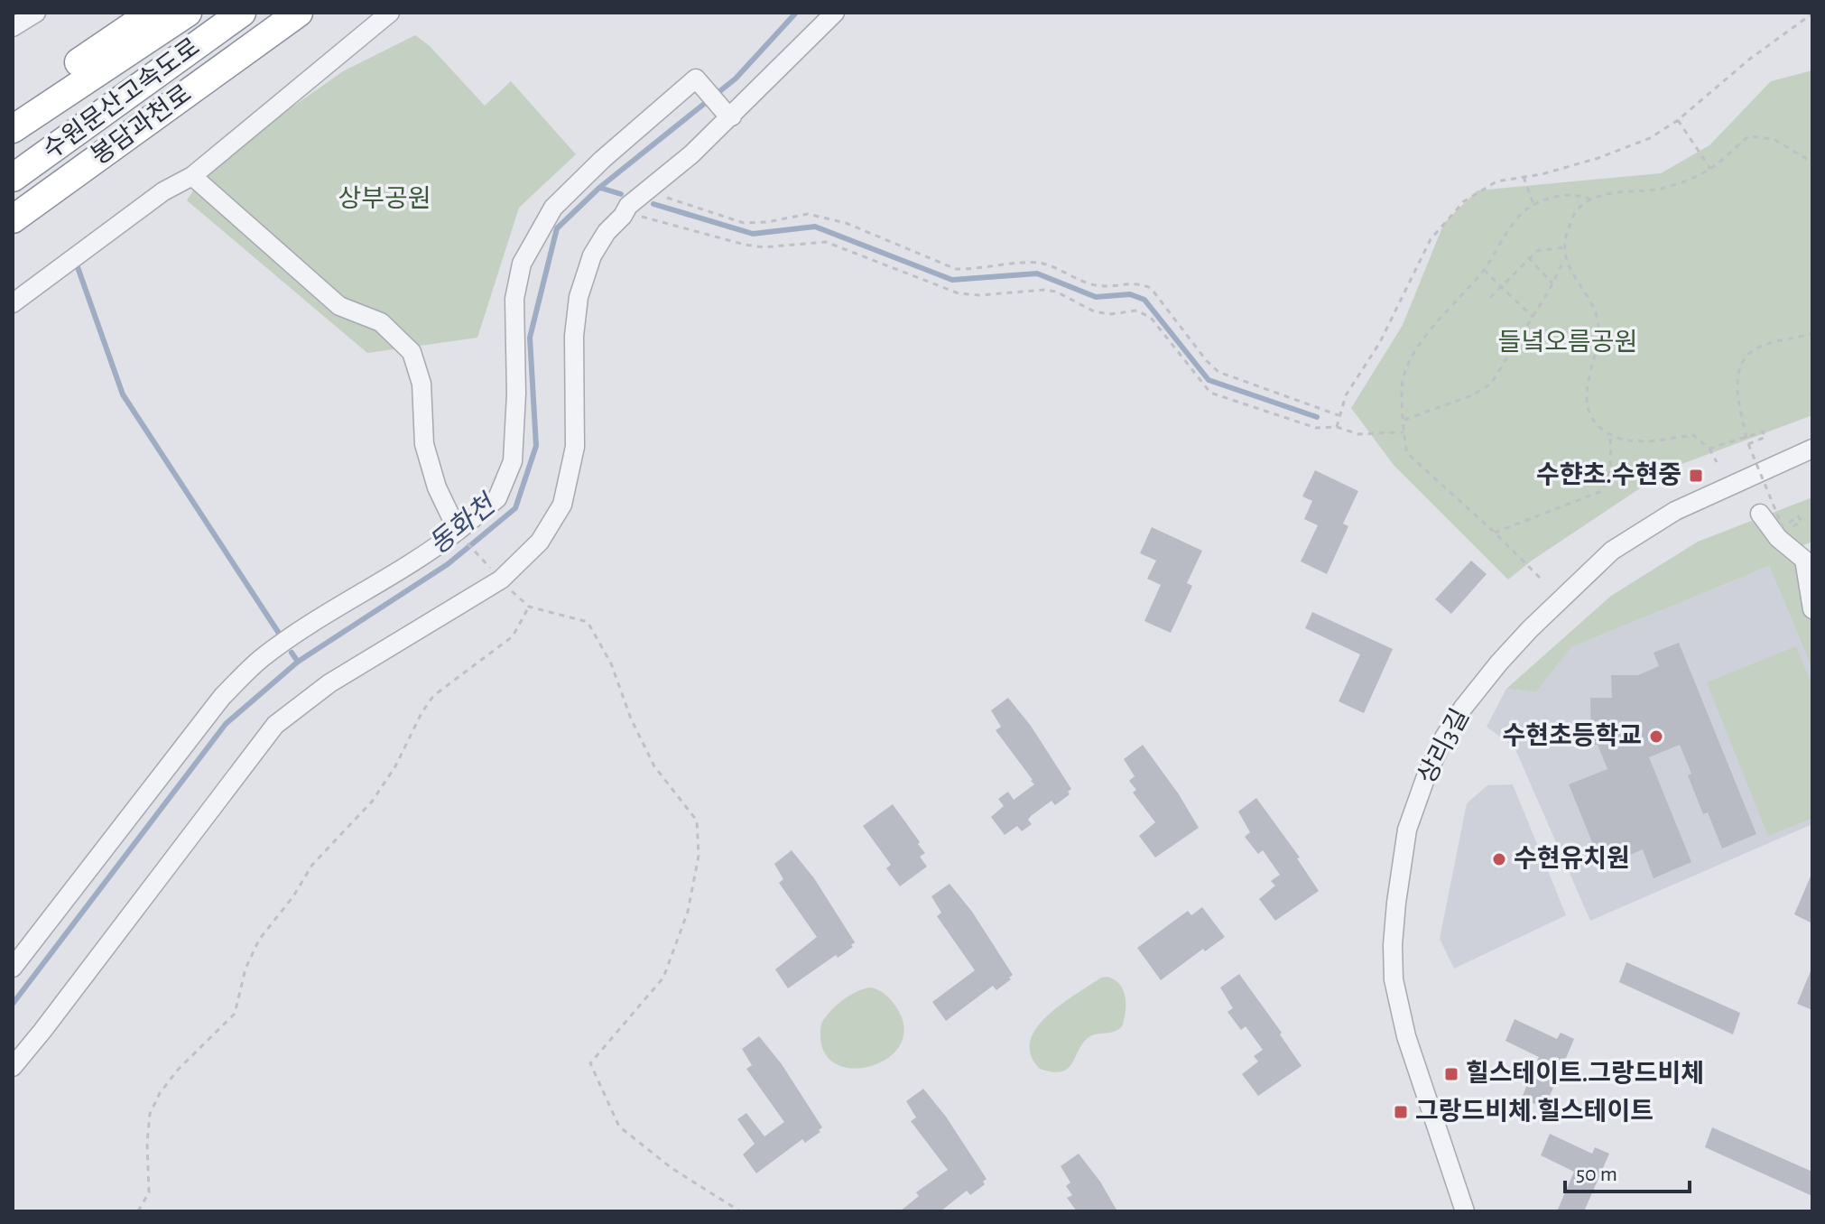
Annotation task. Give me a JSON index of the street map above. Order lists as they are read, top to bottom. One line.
{"streets":{"highway":["수원문산고속도로","봉담과천로"],"street":["상리3길"]},"water":["동화천"],"parks":["상부공원","들녘오름공원"],"places":{"transit":["수햔초.수현중","힐스테이트.그랑드비체","그랑드비체.힐스테이트"],"other":["수현초등학교","수현유치원"]},"scale_bar":"50 m"}
